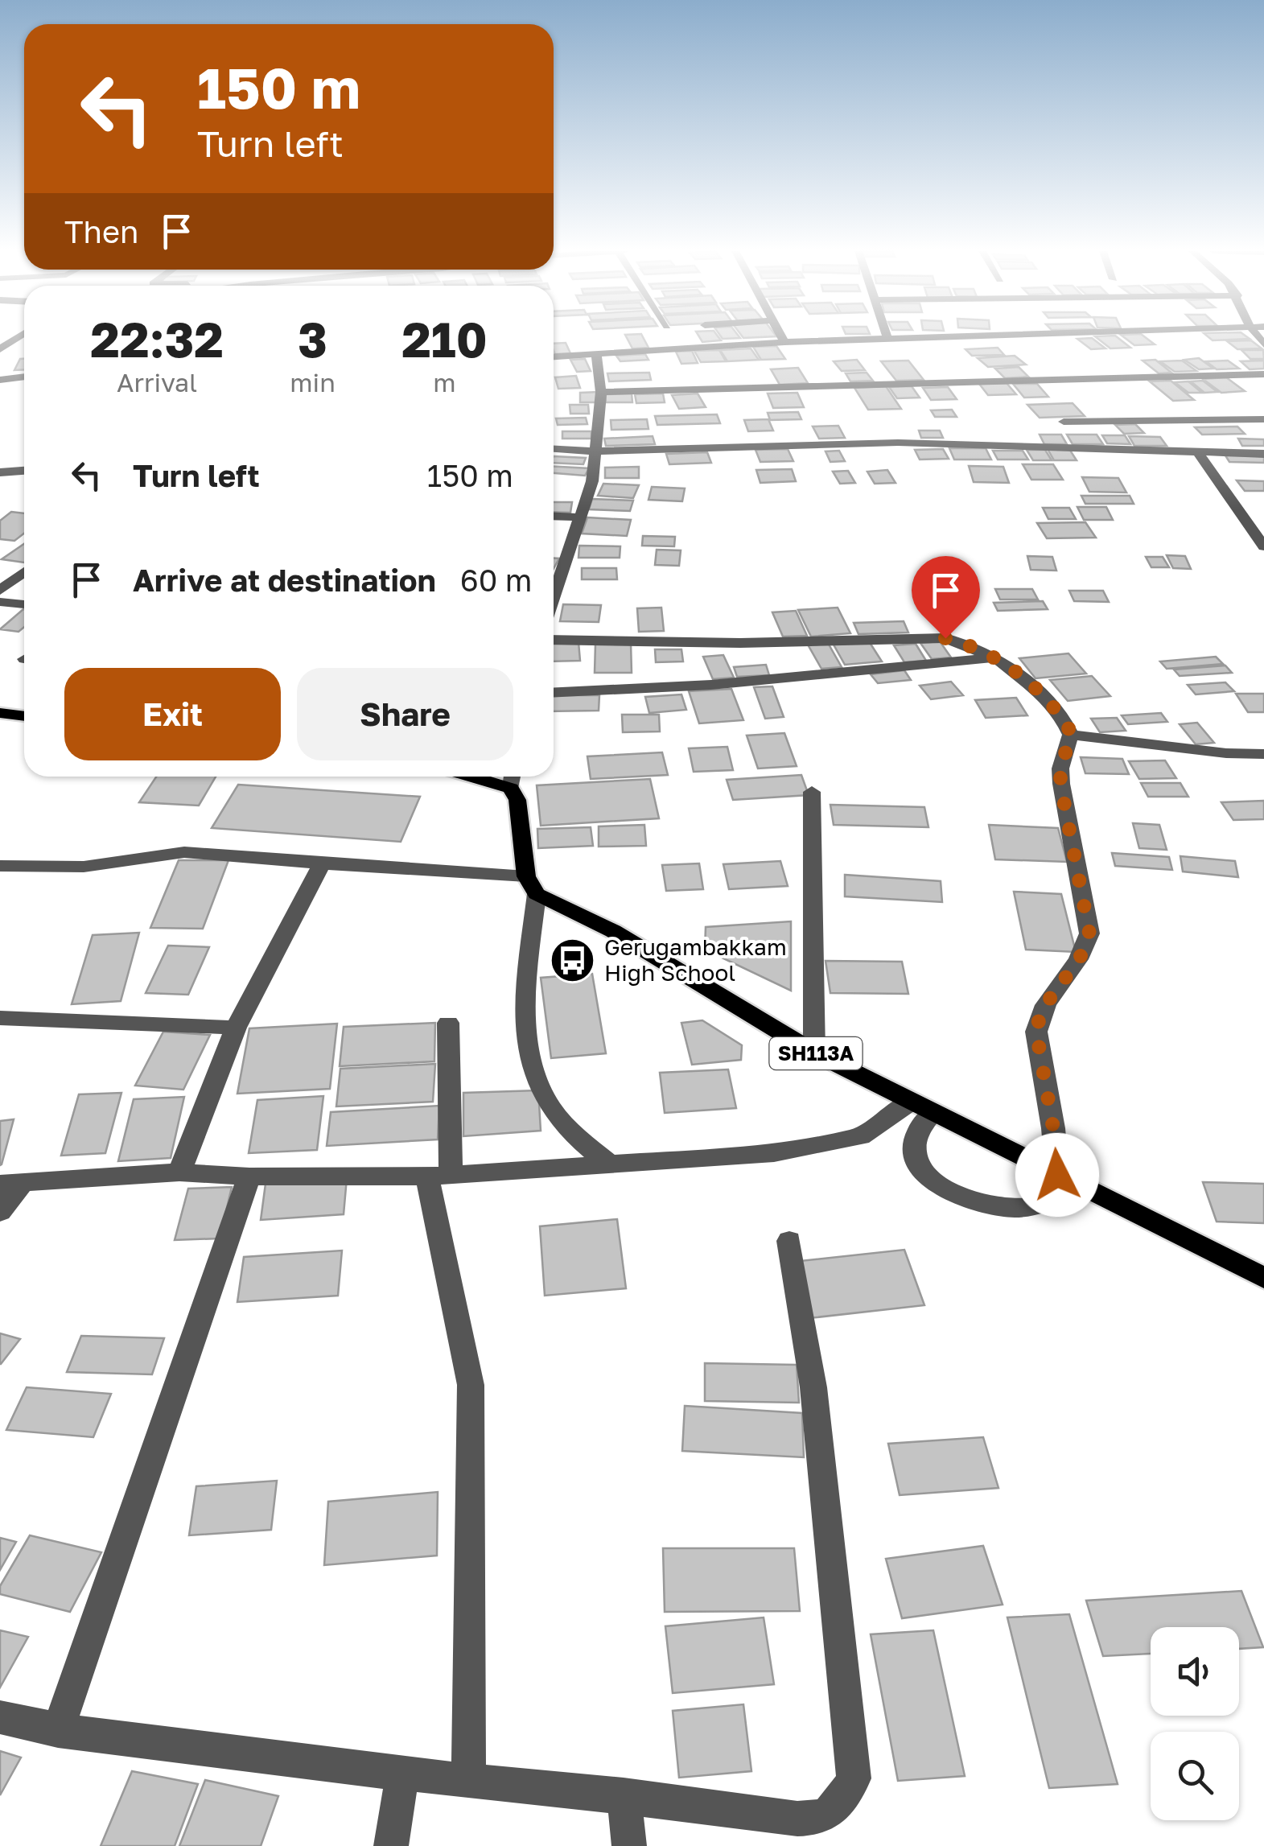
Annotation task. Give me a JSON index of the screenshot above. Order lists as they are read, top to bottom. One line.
{"streets":{"main road":["SH113A"]},"places":{"bus stop":["Gerugambakkam High School"]},"page":{"turn":["150 m","Turn left"],"then":"Then","eta":["22:32","Arrival","3","min","210","m"],"list":[{"name":"Turn left","value":"150 m"},{"name":"Arrive at destination","value":"60 m"}],"buttons":["Exit","Share"]}}
